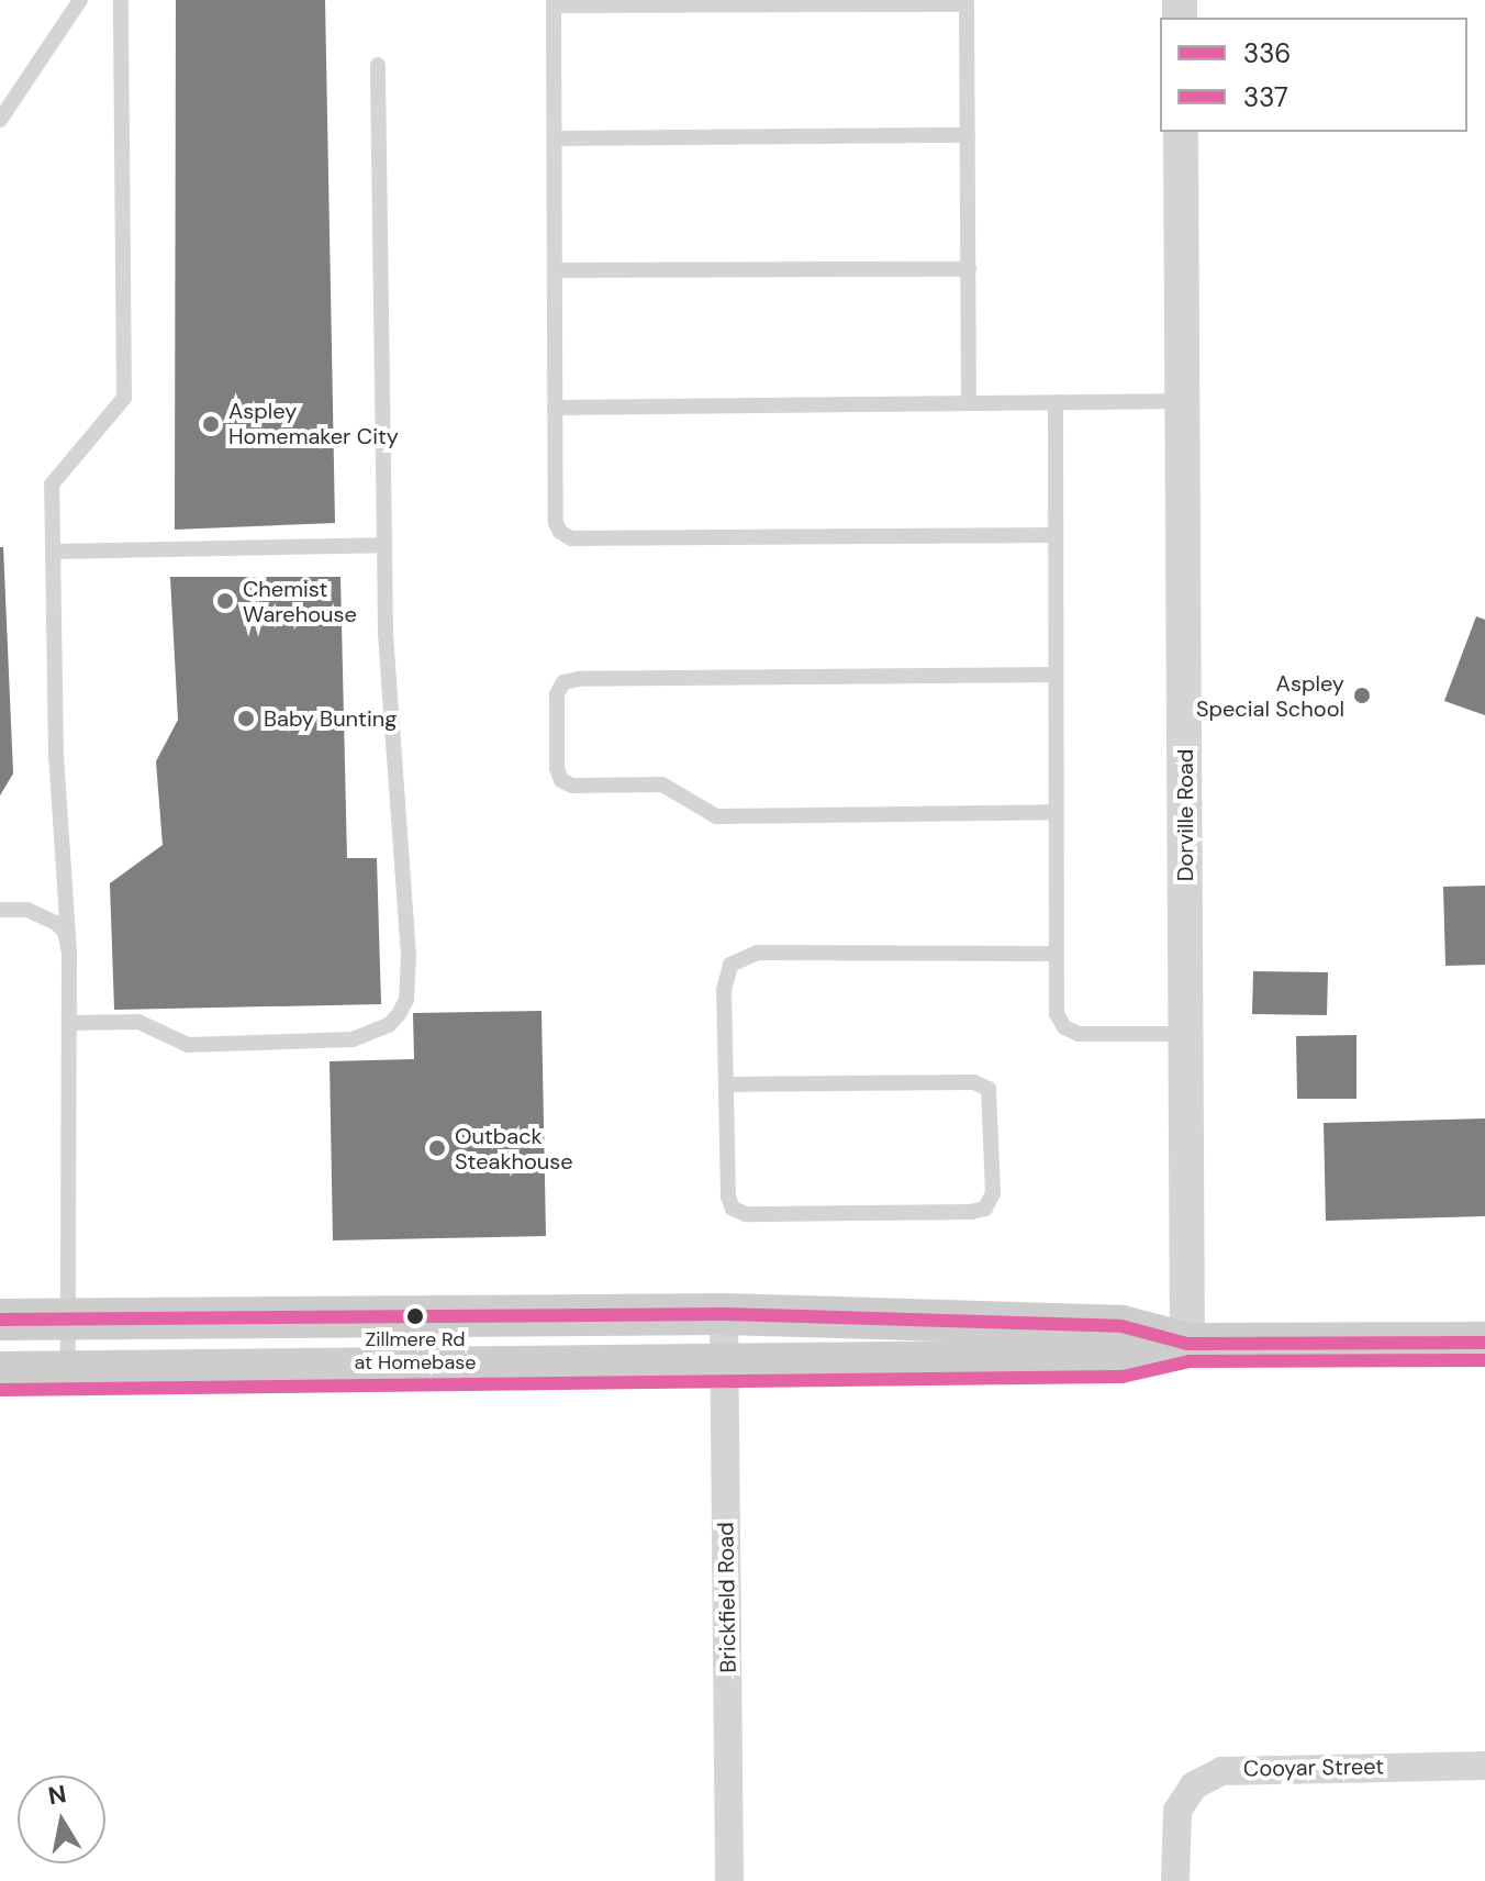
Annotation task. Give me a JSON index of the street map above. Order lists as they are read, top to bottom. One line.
{"streets":{"street":["Dorville Road","Brickfield Road","Cooyar Street"]},"places":["Aspley Homemaker City","Chemist Warehouse","Aspley Special School","Baby Bunting","Outback Steakhouse","Zillmere Rd at Homebase"],"lines":["transit line 336","transit line 337"],"legend":["336","337"],"north":"top"}
